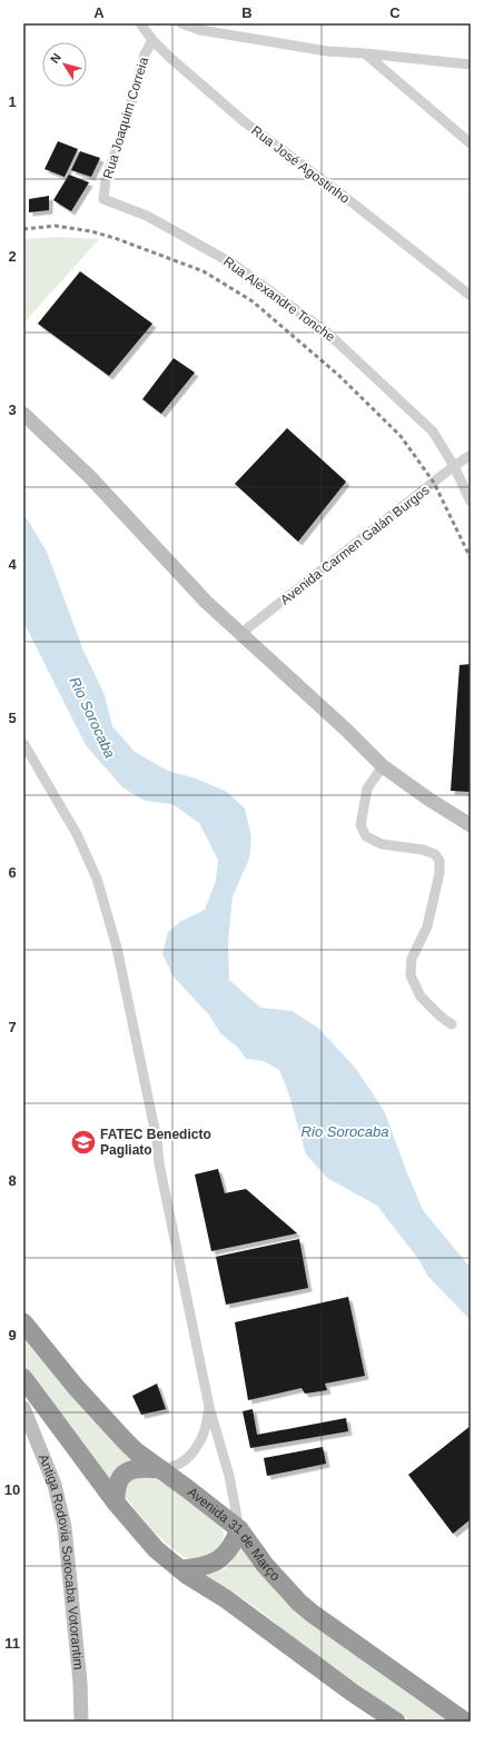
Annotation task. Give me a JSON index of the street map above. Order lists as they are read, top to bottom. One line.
{"streets":{"highway":["Avenida 31 de Março"],"main road":["Antiga Rodovia Sorocaba Votorantim"],"street":["Rua Joaquim Correia","Rua José Agostinho","Rua Alexandre Tonche","Avenida Carmen Galán Burgos"]},"crossings":[["Rua Joaquim Correia","Rua José Agostinho"],["Rua Joaquim Correia","Rua Alexandre Tonche"],["Rua Alexandre Tonche","Avenida Carmen Galán Burgos"]],"water":["Rio Sorocaba"],"places":{"school or university":["FATEC Benedicto Pagliato"]},"north":"top left","grid":{"columns":["A","B","C"],"rows":["1","2","3","4","5","6","7","8","9","10","11"]}}
